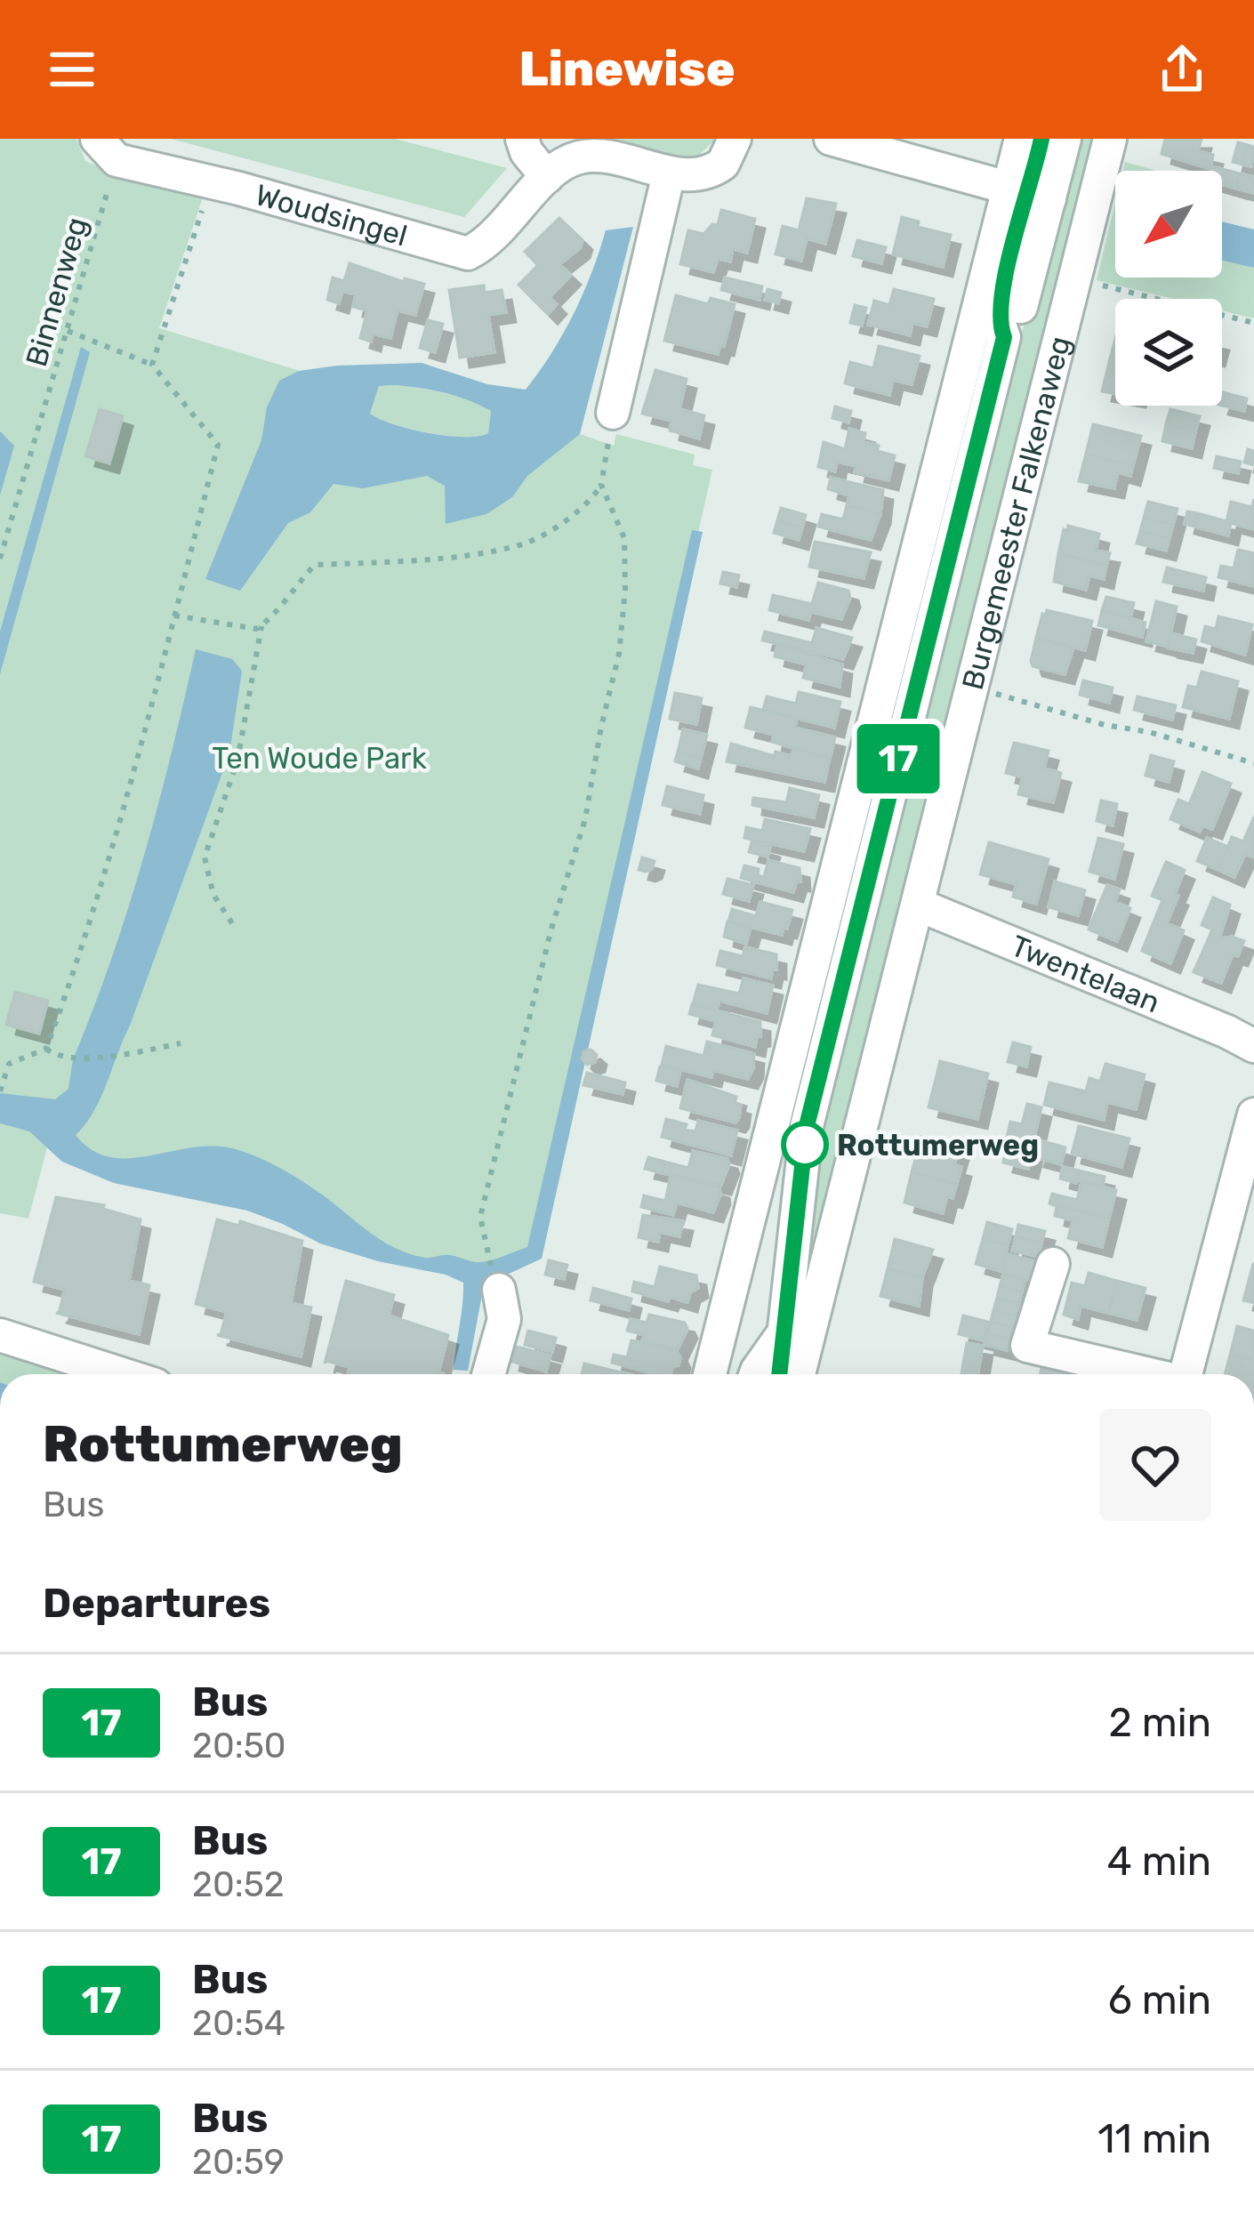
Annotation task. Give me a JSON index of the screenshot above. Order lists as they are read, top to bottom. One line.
{"streets":{"street":["Woudsingel","Burgemeester Falkenaweg","Twentelaan"],"path":["Binnenweg"]},"crossings":[["Woudsingel","Binnenweg"],["Burgemeester Falkenaweg","Twentelaan"]],"parks":["Ten Woude Park"],"places":["Rottumerweg"],"lines":["bus line 17"],"north":"bottom left","page":{"header":"Linewise","on_map":"17","heading":[["Rottumerweg","Bus"],"Departures"],"list":[{"mark":"17","name":"Bus","note":"20:50","value":"2 min"},{"mark":"17","name":"Bus","note":"20:52","value":"4 min"},{"mark":"17","name":"Bus","note":"20:54","value":"6 min"},{"mark":"17","name":"Bus","note":"20:59","value":"11 min"}]}}
